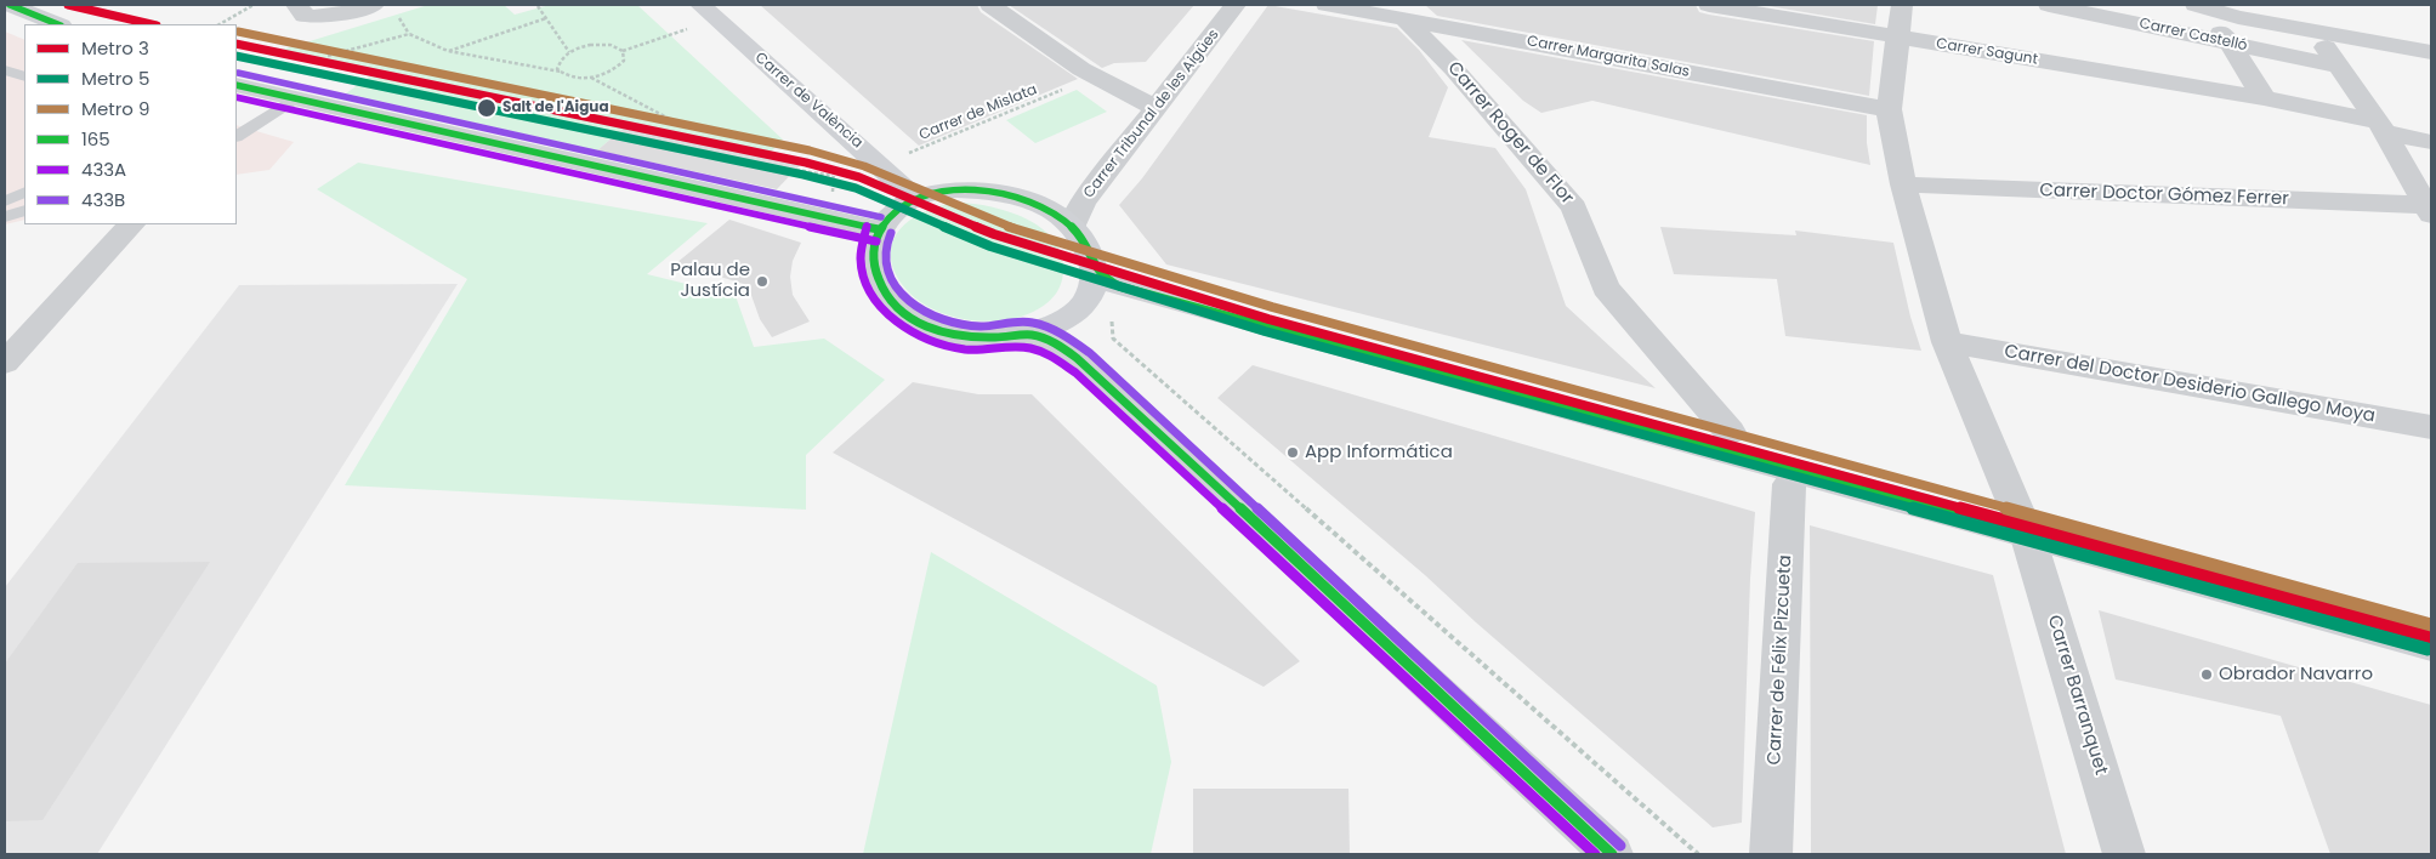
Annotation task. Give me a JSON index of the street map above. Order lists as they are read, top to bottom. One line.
{"streets":{"main road":["Carrer de València"],"street":["Carrer Castelló","Carrer Sagunt","Carrer Margarita Salas","Carrer Tribunal de les Aigües","Carrer Roger de Flor","Carrer Doctor Gómez Ferrer","Carrer del Doctor Desiderio Gallego Moya","Carrer de Félix Pizcueta","Carrer Barranquet"],"path":["Carrer de Mislata"]},"crossings":[["Carrer Sagunt","Carrer Barranquet"],["Carrer Margarita Salas","Carrer Roger de Flor"],["Carrer Margarita Salas","Carrer Barranquet"],["Carrer de València","Carrer de Mislata"],["Carrer de València","Carrer Tribunal de les Aigües"],["Carrer Doctor Gómez Ferrer","Carrer Barranquet"],["Carrer del Doctor Desiderio Gallego Moya","Carrer Barranquet"]],"places":["Salt de l'Aigua","Palau de Justícia","App Informática","Obrador Navarro"],"lines":["metro line 3","transit line 165","metro line 9","metro line 5","transit line 433B","transit line 433A"],"legend":["Metro 3","Metro 5","Metro 9","165","433A","433B"]}
